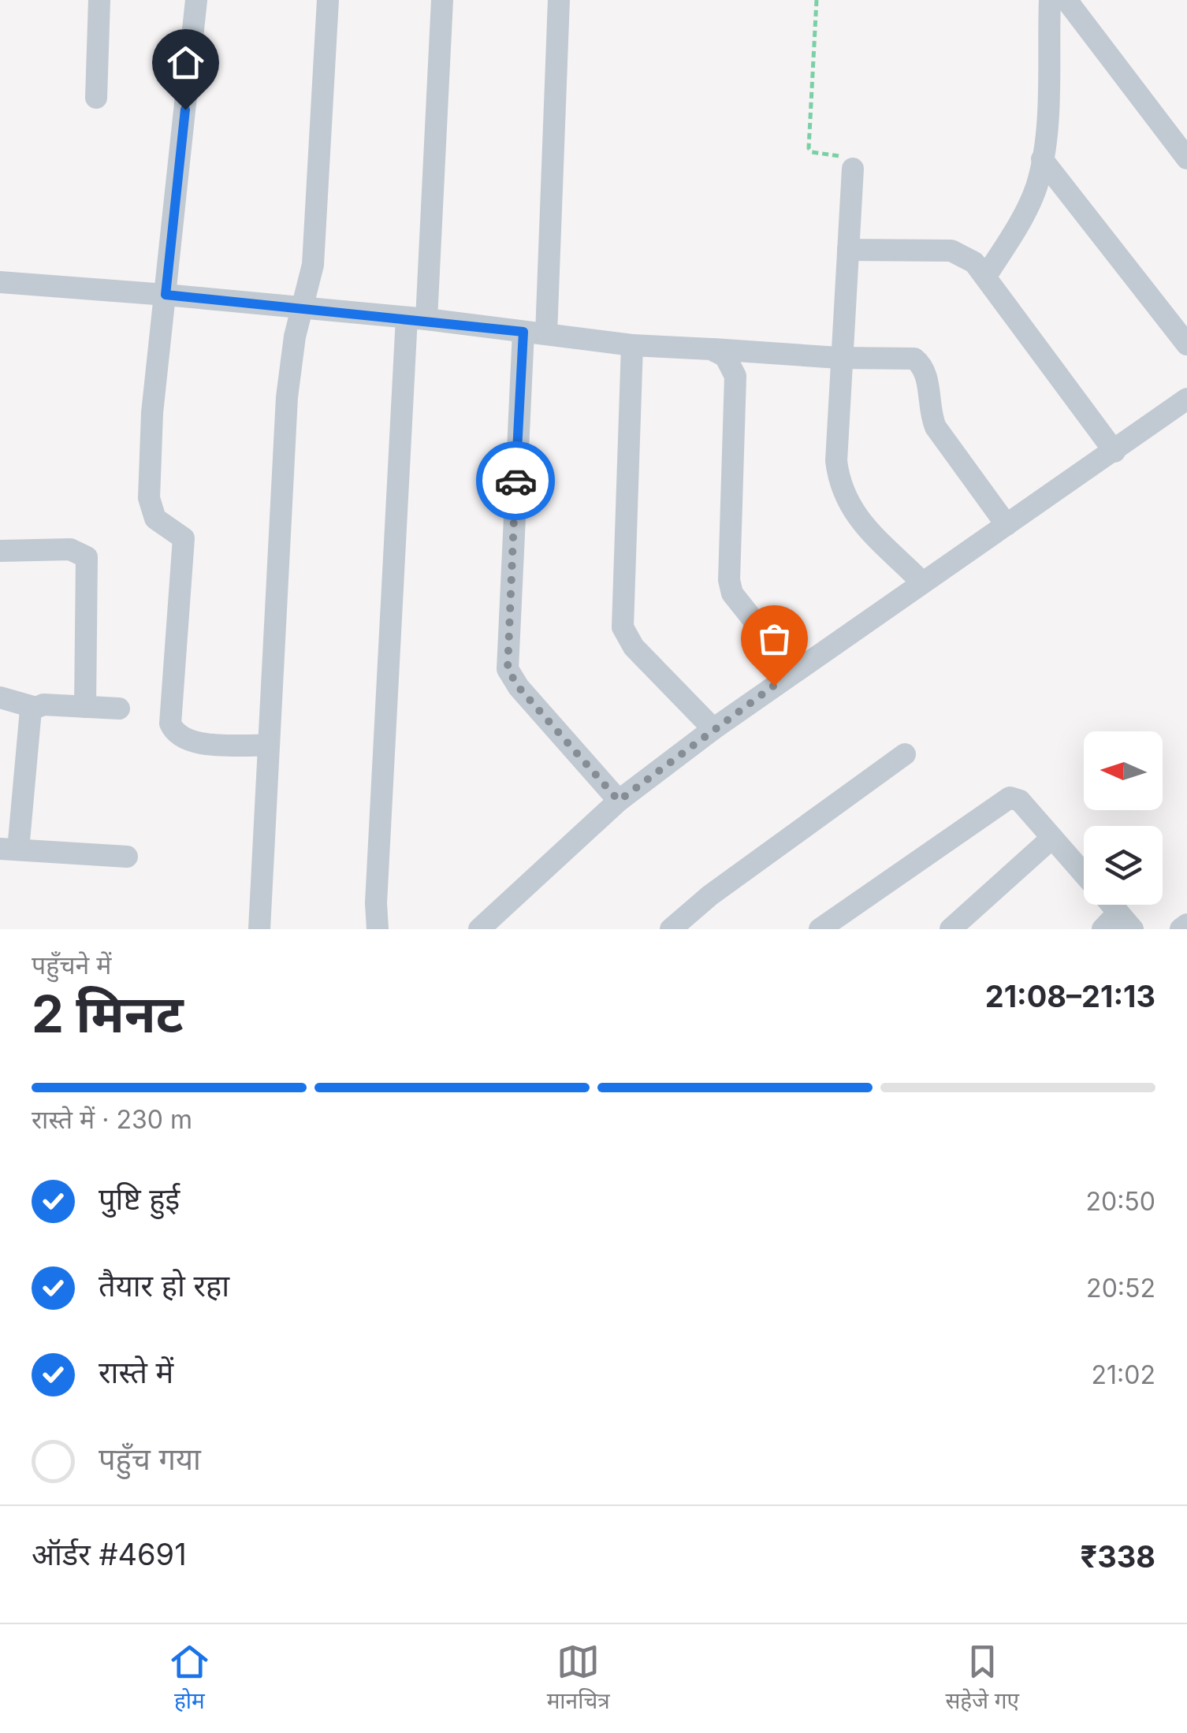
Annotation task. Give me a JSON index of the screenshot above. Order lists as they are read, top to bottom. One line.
{"north":"left","page":{"heading":["2 मिनट","पहुँचने में","21:08–21:13"],"panel":["ऑर्डर #4691","₹338"],"bar":"रास्ते में · 230 m","list":[["पुष्टि हुई","20:50"],["तैयार हो रहा","20:52"],["रास्ते में","21:02"],"पहुँच गया"],"tabs":["होम","मानचित्र","सहेजे गए"]}}
